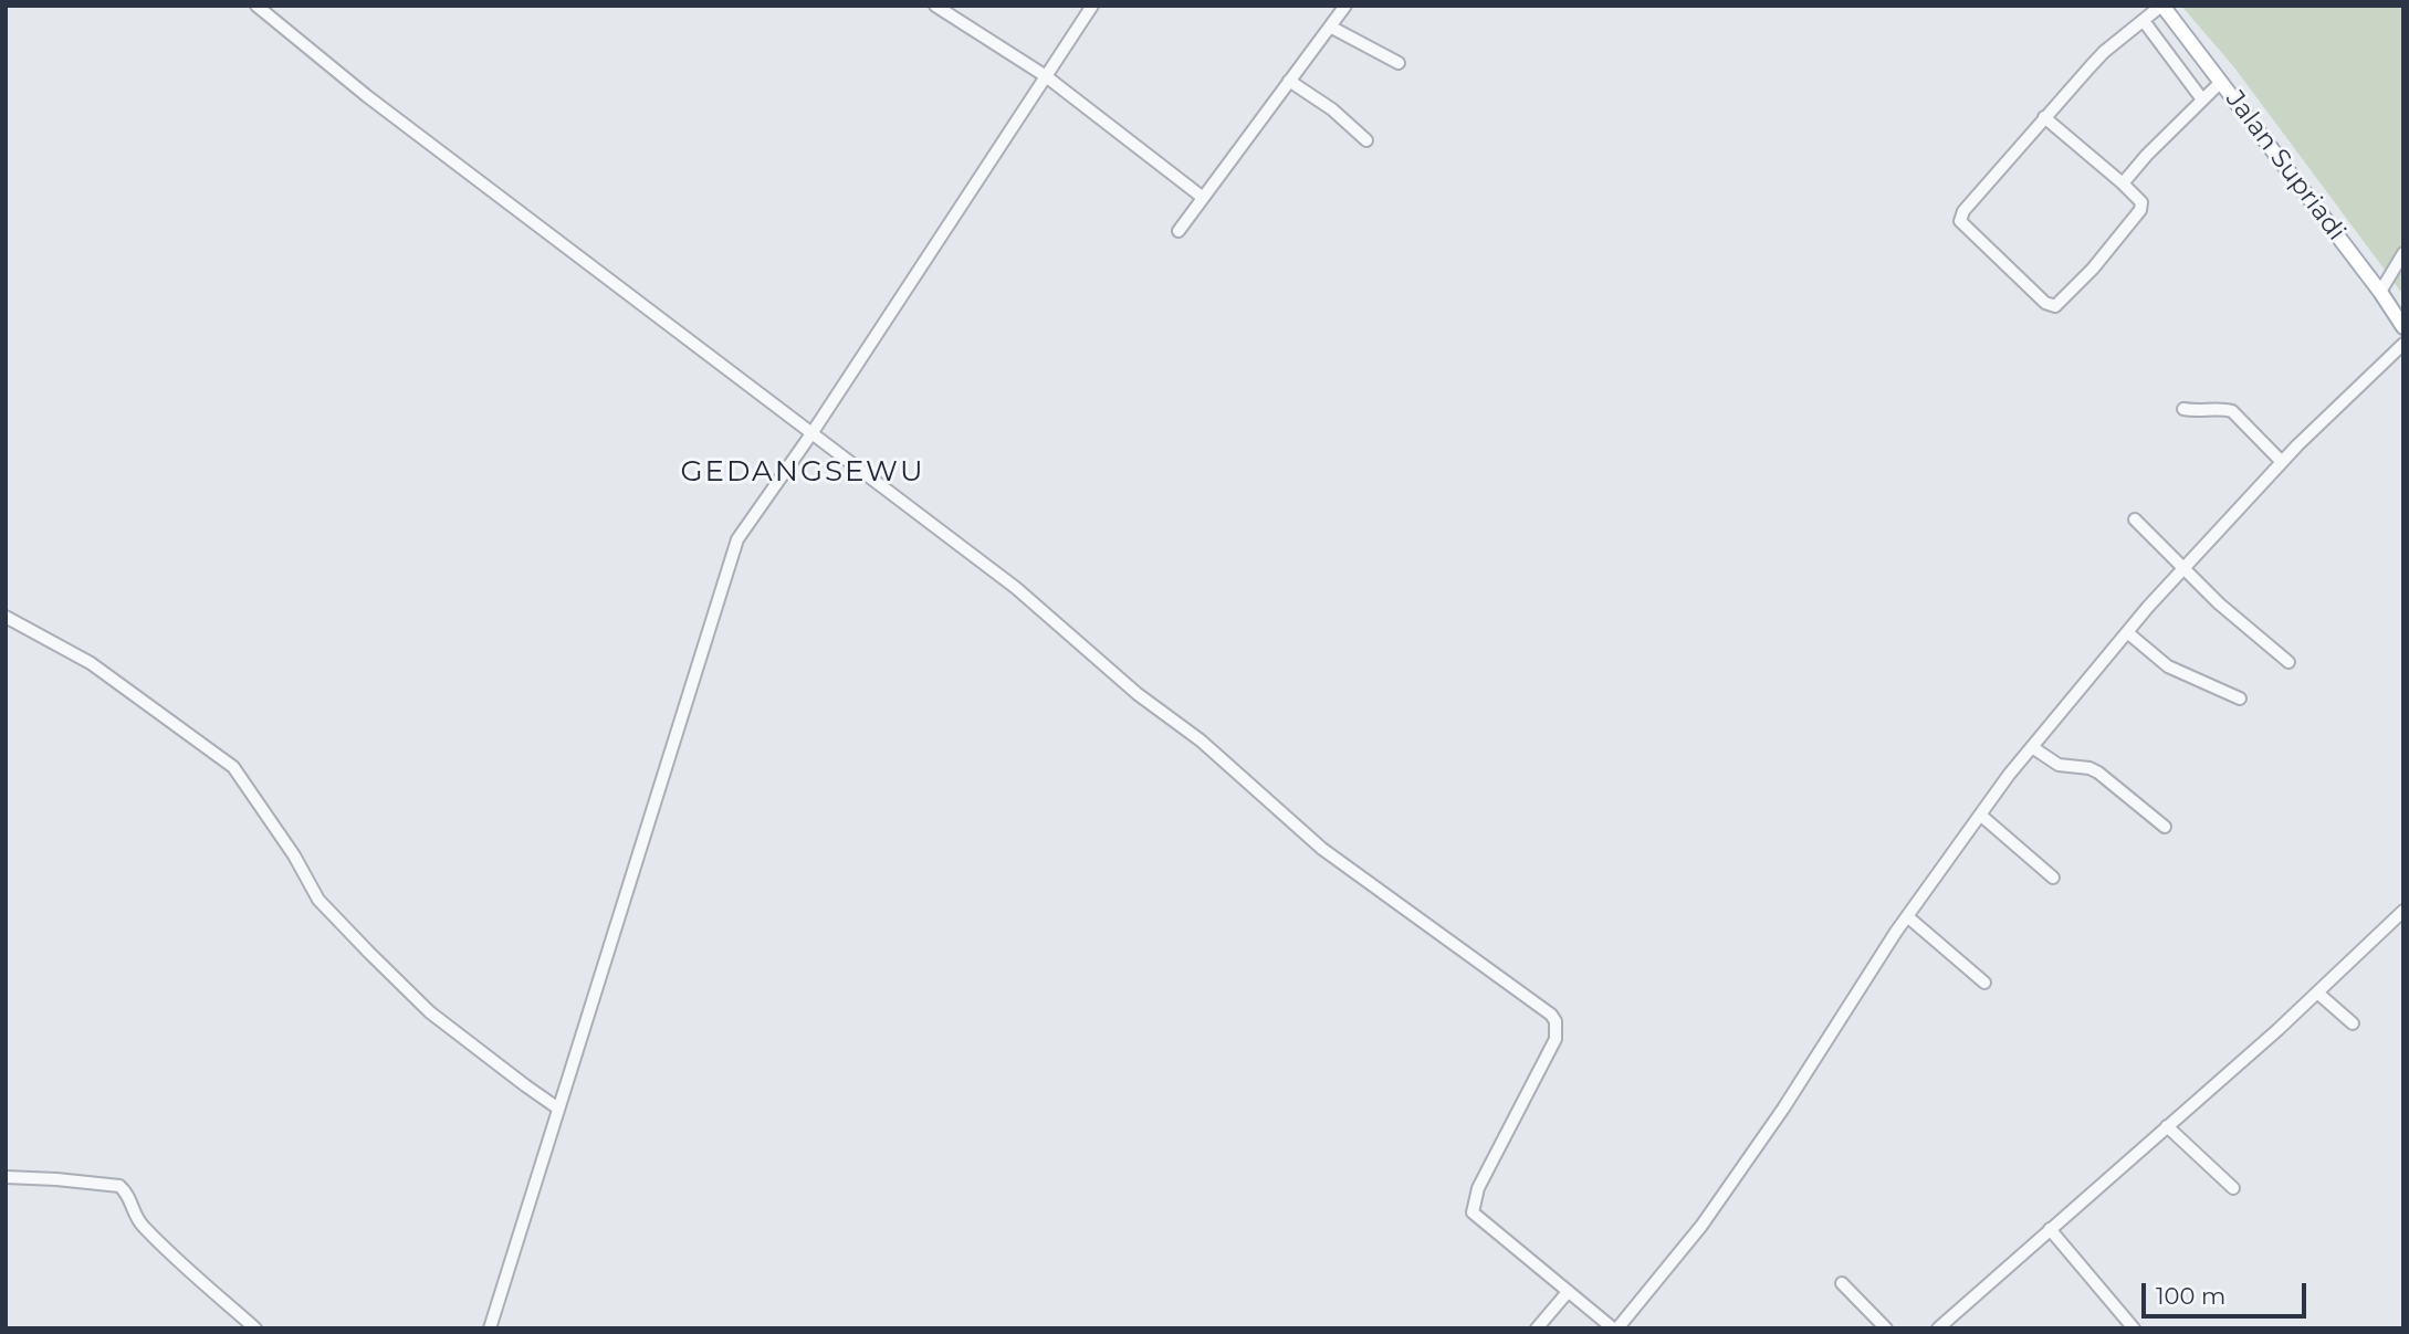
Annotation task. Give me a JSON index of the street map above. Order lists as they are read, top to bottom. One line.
{"streets":{"main road":["Jalan Supriadi"]},"districts":["GEDANGSEWU"],"scale_bar":"100 m"}
